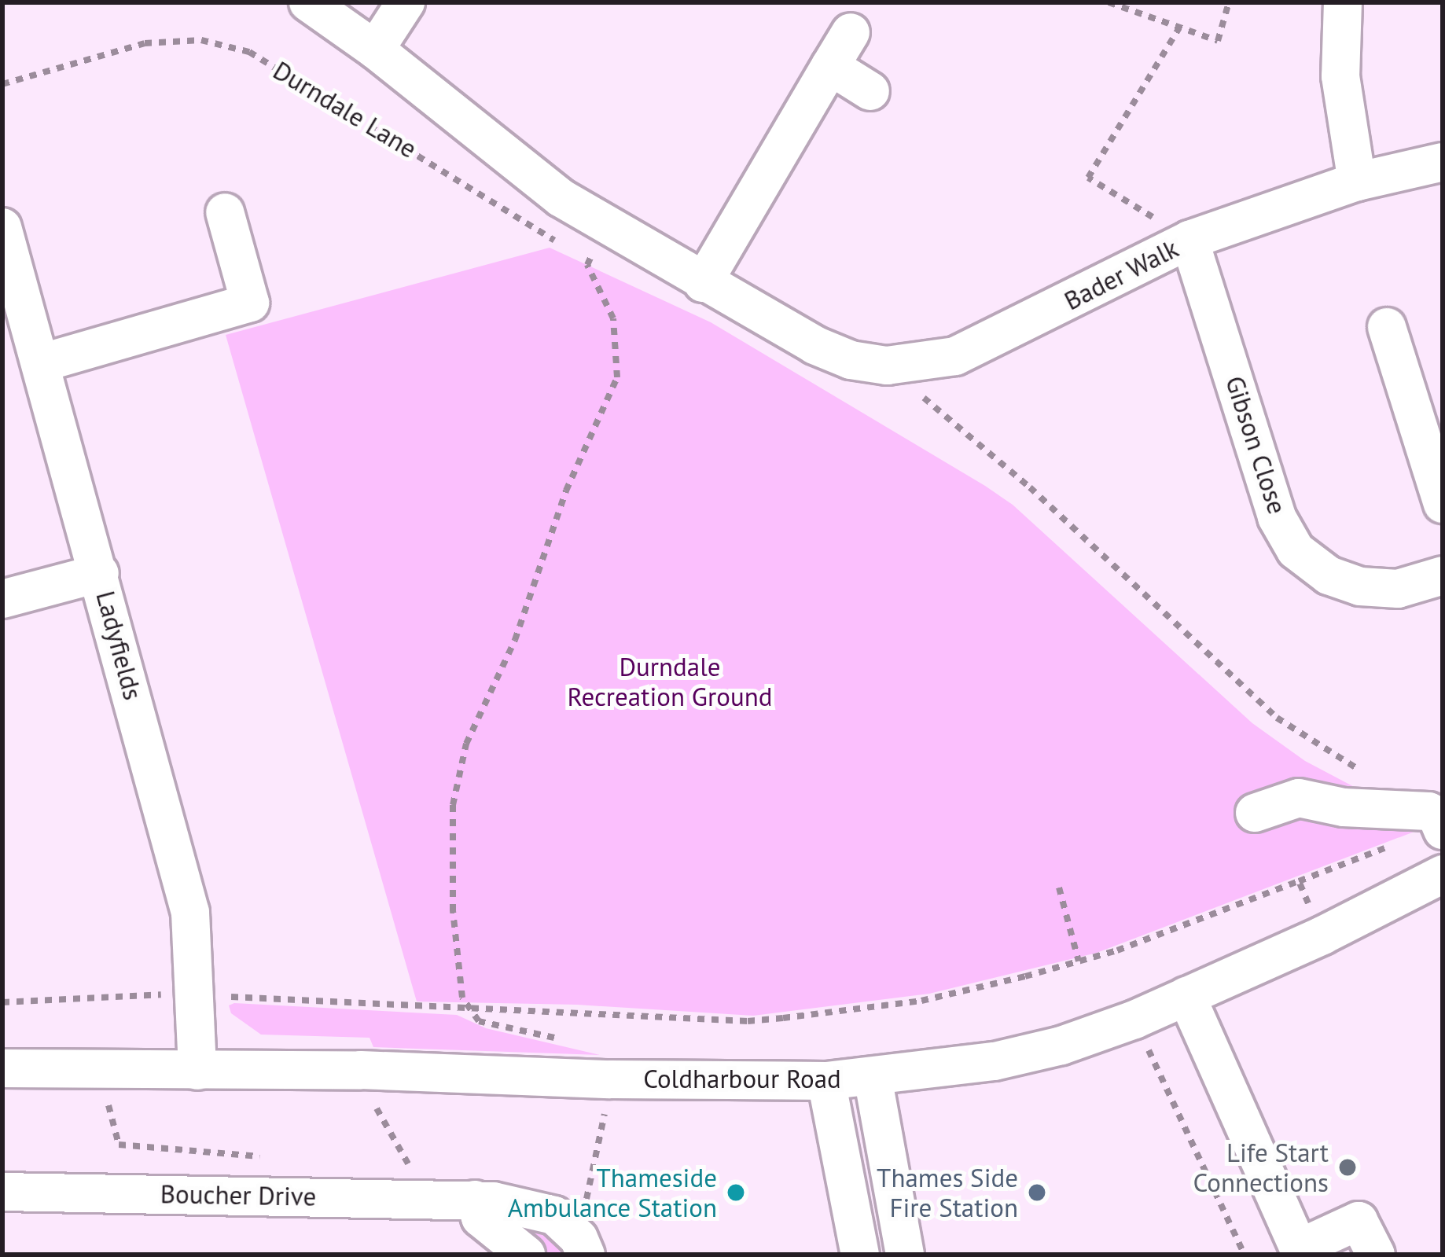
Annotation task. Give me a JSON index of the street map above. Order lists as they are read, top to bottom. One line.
{"streets":{"street":["Bader Walk","Gibson Close","Ladyfields","Coldharbour Road","Boucher Drive"],"path":["Durndale Lane"]},"crossings":[["Bader Walk","Gibson Close"],["Ladyfields","Coldharbour Road"]],"parks":["Durndale Recreation Ground"],"places":["Life Start Connections","Thameside Ambulance Station","Thames Side Fire Station"]}
